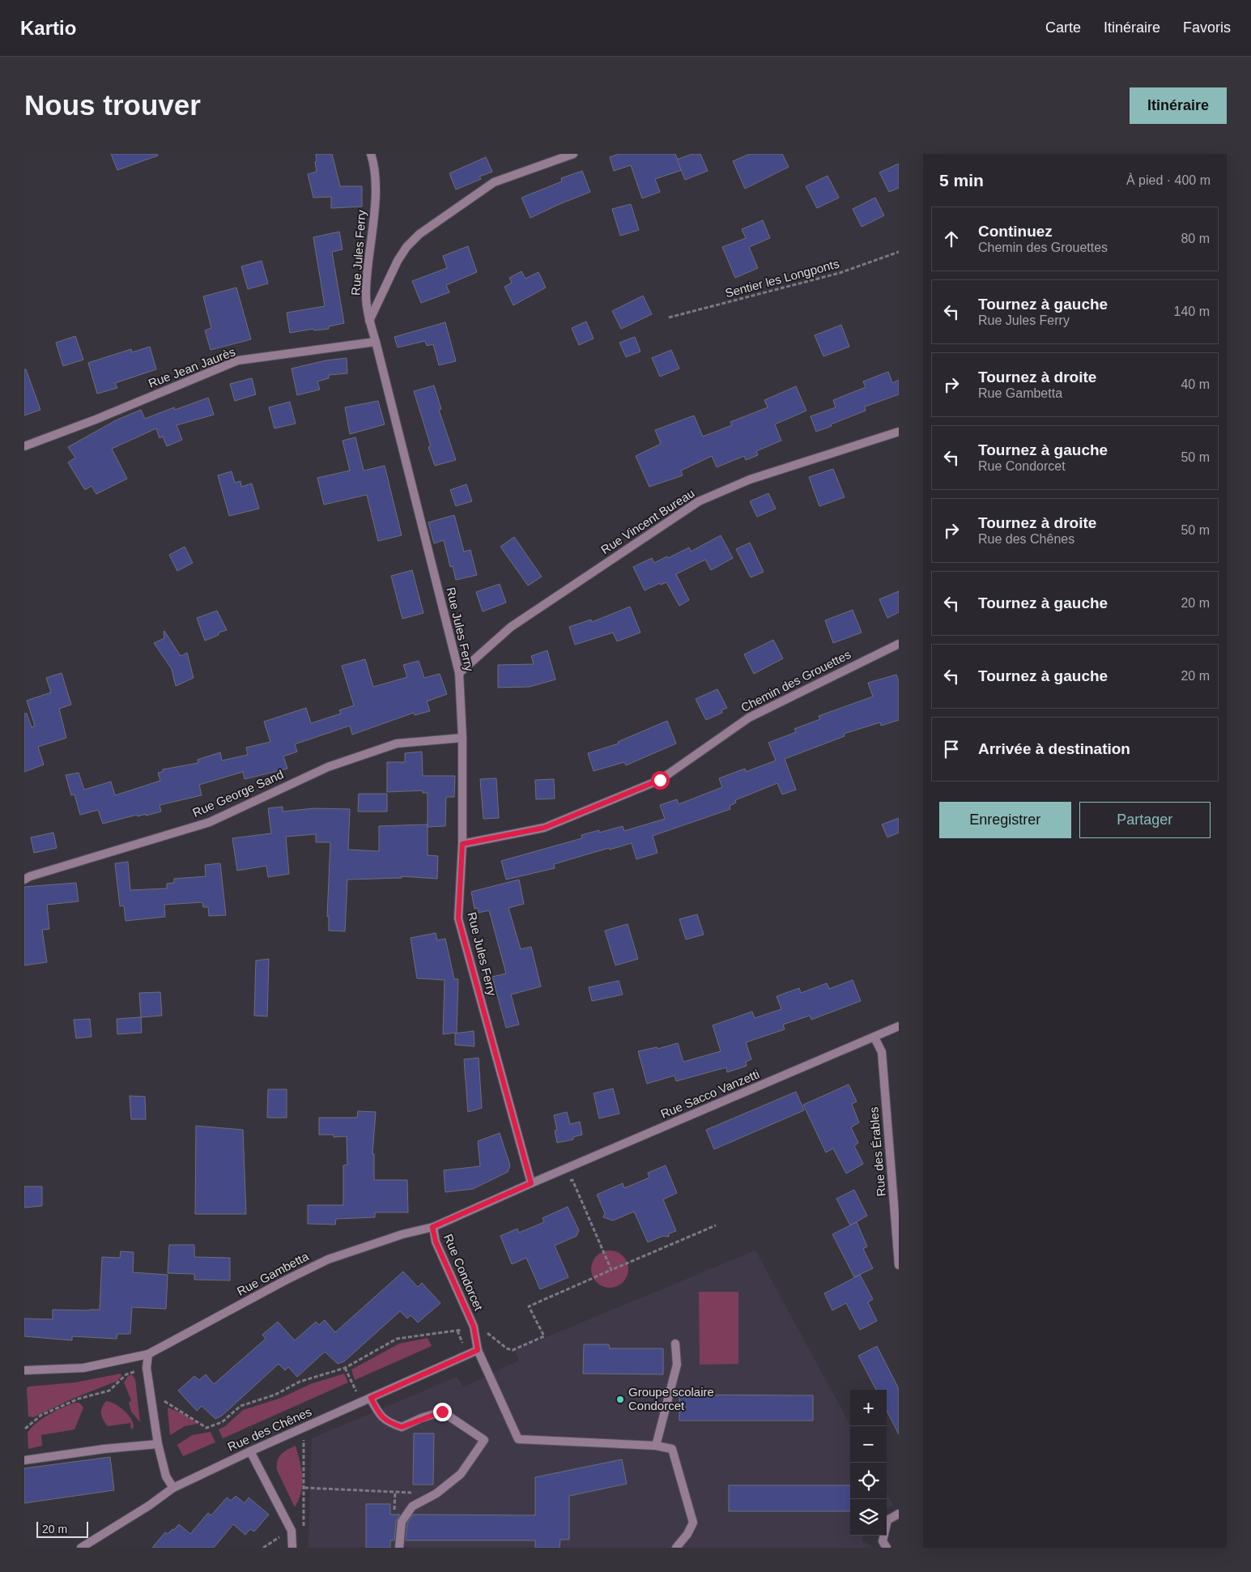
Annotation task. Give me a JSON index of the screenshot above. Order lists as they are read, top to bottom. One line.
{"streets":{"street":["Rue Jules Ferry","Rue Jean Jaurès","Rue Vincent Bureau","Chemin des Grouettes","Rue George Sand","Rue Sacco Vanzetti","Rue des Érables","Rue Condorcet","Rue Gambetta","Rue des Chênes"],"path":["Sentier les Longponts"]},"crossings":[["Rue Jules Ferry","Rue Jean Jaurès"],["Rue Jules Ferry","Rue Vincent Bureau"],["Rue Jules Ferry","Chemin des Grouettes"],["Rue Jules Ferry","Rue George Sand"],["Rue Jules Ferry","Rue Sacco Vanzetti"],["Rue Jules Ferry","Rue Gambetta"],["Rue Sacco Vanzetti","Rue des Érables"],["Rue Sacco Vanzetti","Rue Gambetta"],["Rue Condorcet","Rue Gambetta"],["Rue Condorcet","Rue des Chênes"]],"places":["Groupe scolaire Condorcet"],"scale_bar":"20 m","page":{"header":"Kartio","nav":["Carte","Itinéraire","Favoris"],"buttons":["Itinéraire",["Enregistrer","Partager"]],"title":"Nous trouver","heading":["5 min","À pied · 400 m"],"list":[["Continuez","Chemin des Grouettes","80 m"],["Tournez à gauche","Rue Jules Ferry","140 m"],["Tournez à droite","Rue Gambetta","40 m"],["Tournez à gauche","Rue Condorcet","50 m"],["Tournez à droite","Rue des Chênes","50 m"],["Tournez à gauche","20 m"],["Tournez à gauche","20 m"],"Arrivée à destination"],"map_buttons":["+","−"],"scale":"20 m"}}
